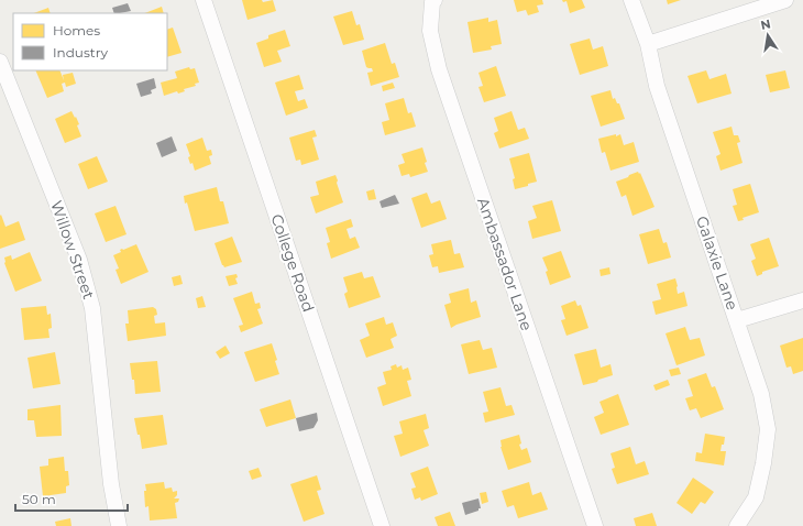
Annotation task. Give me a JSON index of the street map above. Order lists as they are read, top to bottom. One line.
{"streets":{"street":["Willow Street","College Road","Galaxie Lane","Ambassador Lane"]},"legend":["Homes","Industry"],"scale_bar":"50 m","north":"top"}
